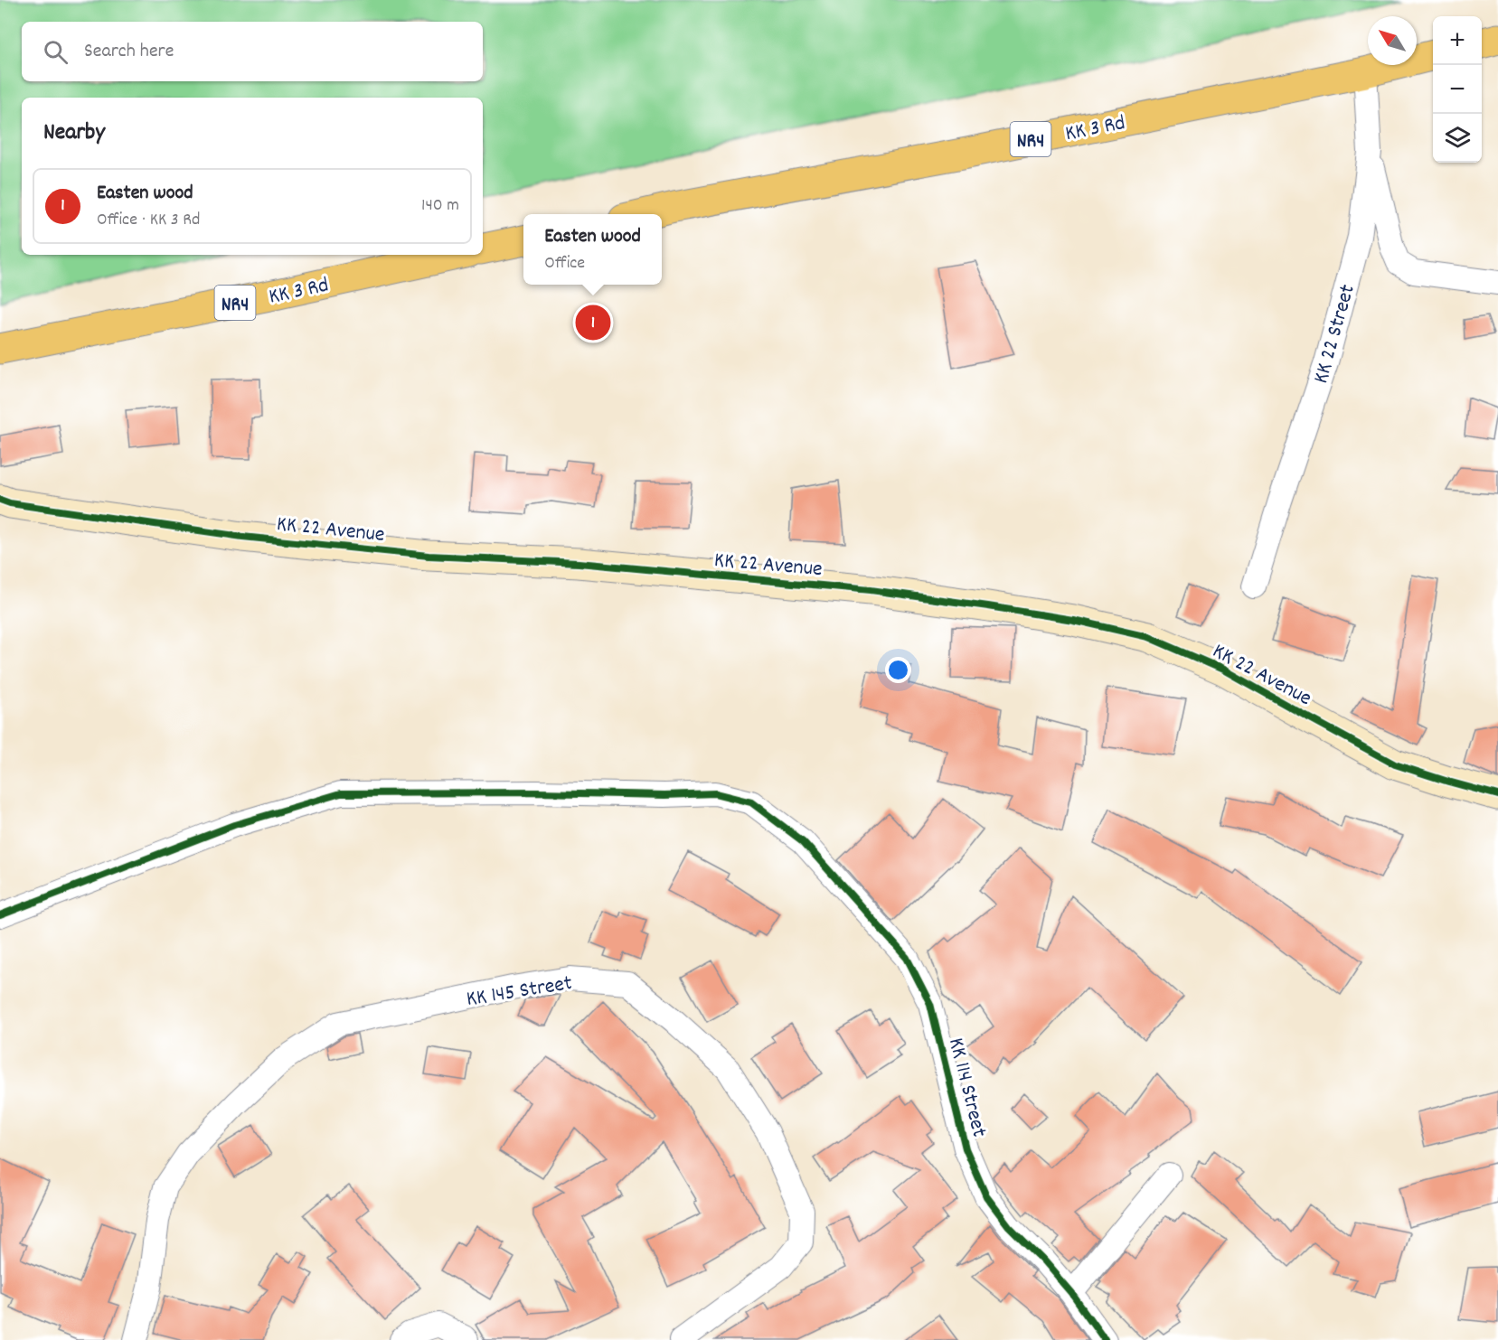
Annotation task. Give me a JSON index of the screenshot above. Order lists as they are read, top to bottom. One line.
{"streets":{"highway":["KK 3 Rd","NR4"],"street":["KK 22 Street","KK 22 Avenue","KK 145 Street","KK 114 Street"]},"crossings":[["KK 3 Rd","KK 22 Street"]],"north":"top left","page":{"map_buttons":["+","−"],"search":"Search here","heading":"Nearby","list":[{"mark":"1","name":"Easten wood","note":"Office · KK 3 Rd","value":"140 m"}],"popup":["Easten wood","Office"],"pins":"1"}}
